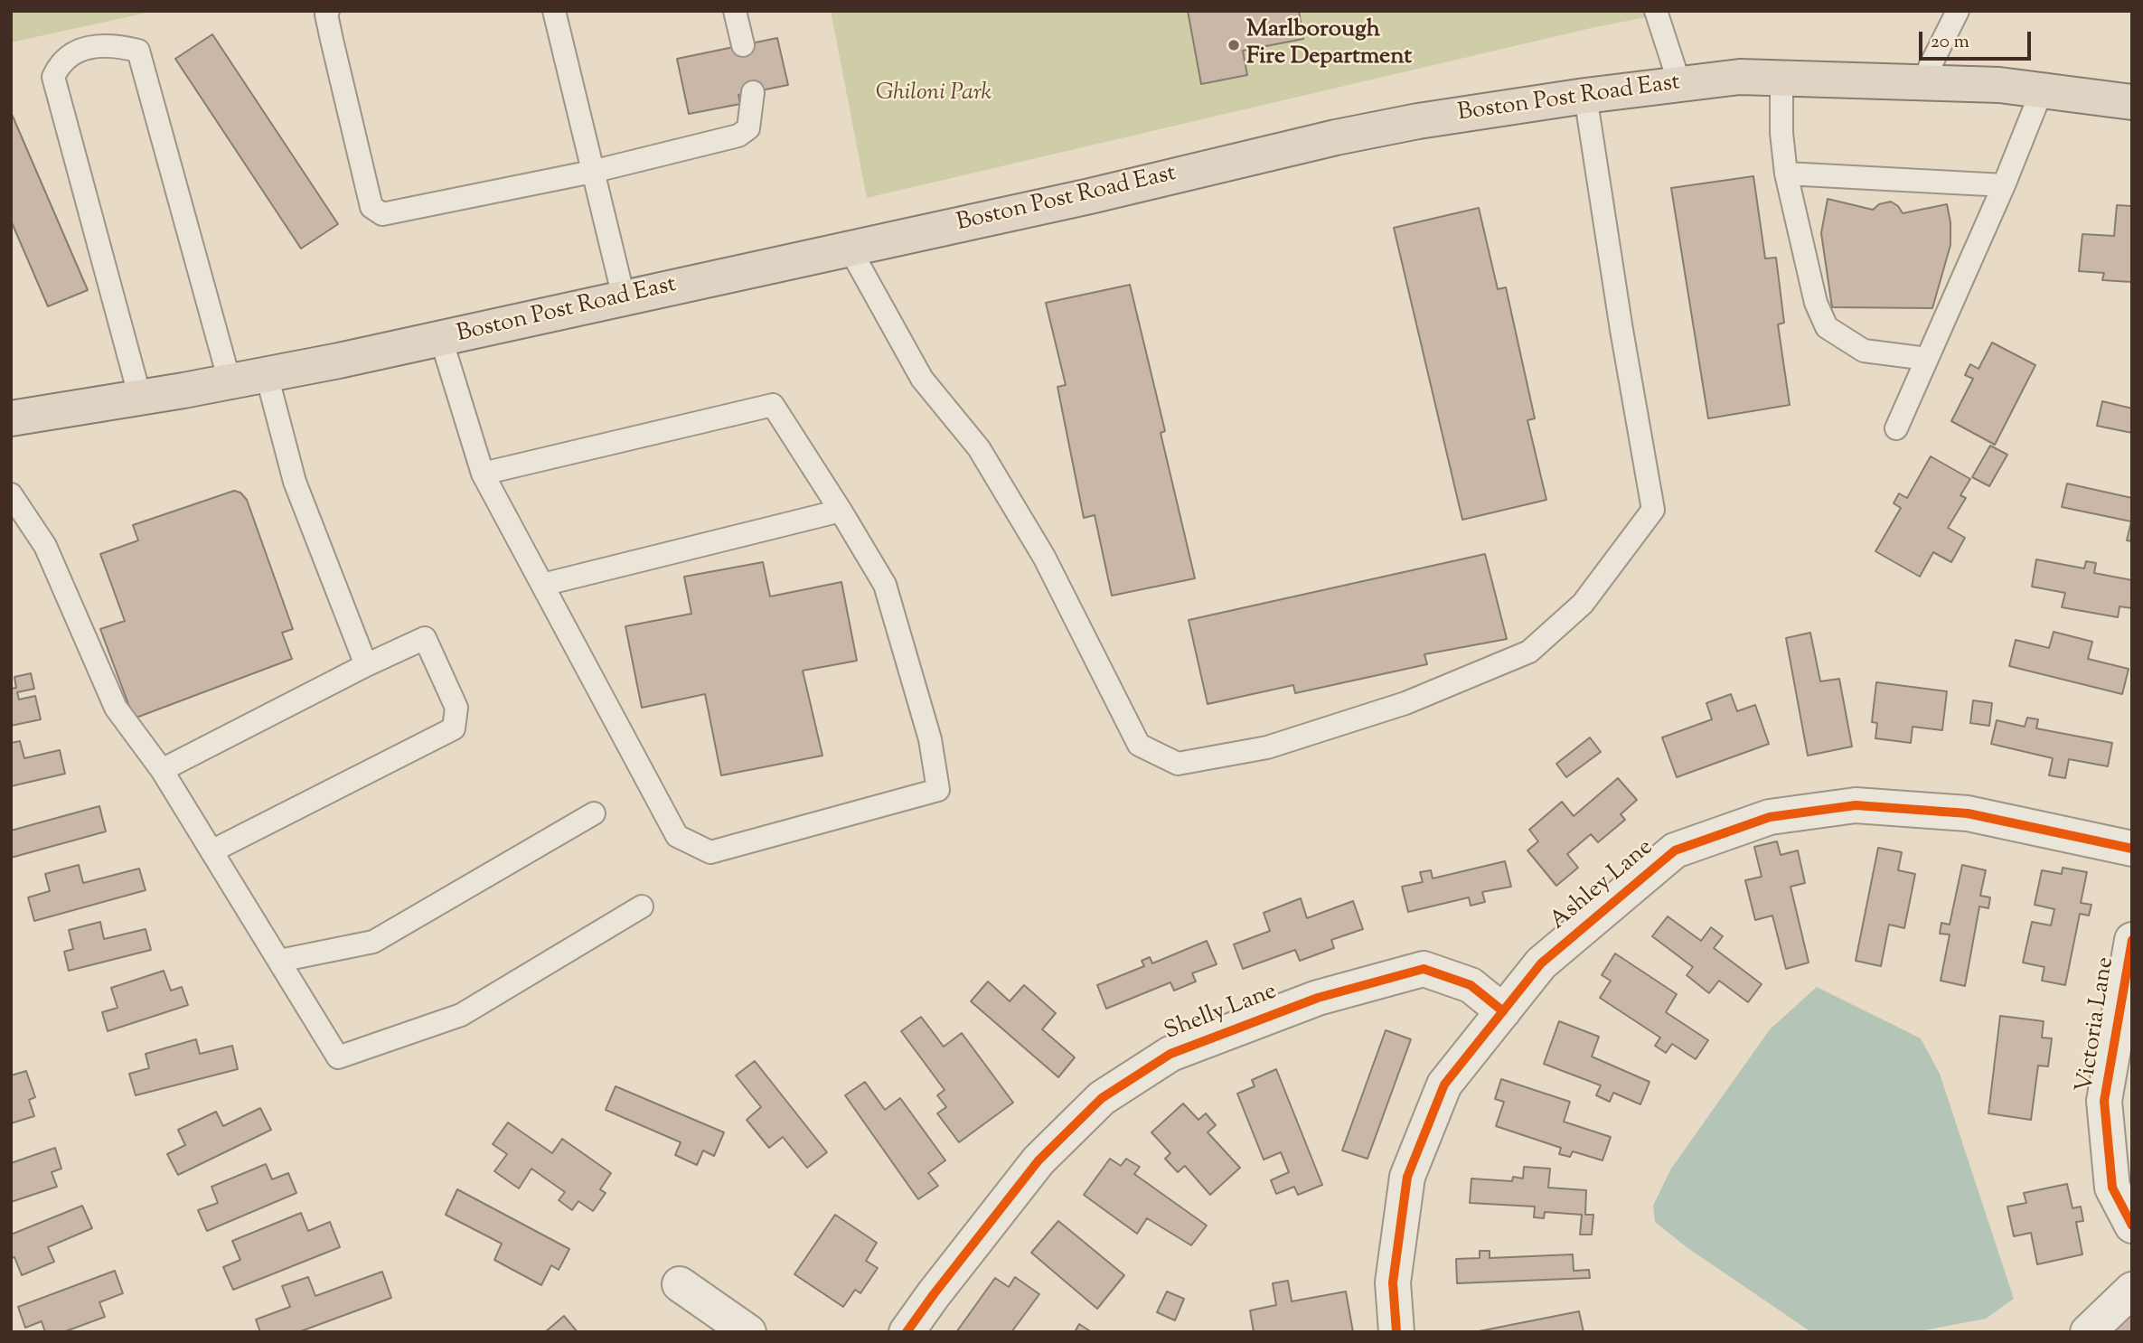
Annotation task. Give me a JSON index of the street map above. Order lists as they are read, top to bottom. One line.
{"streets":{"main road":["Boston Post Road East"],"street":["Ashley Lane","Shelly Lane","Victoria Lane"]},"crossings":[["Ashley Lane","Shelly Lane"]],"parks":["Ghiloni Park"],"places":["Marlborough Fire Department"],"scale_bar":"20 m"}
